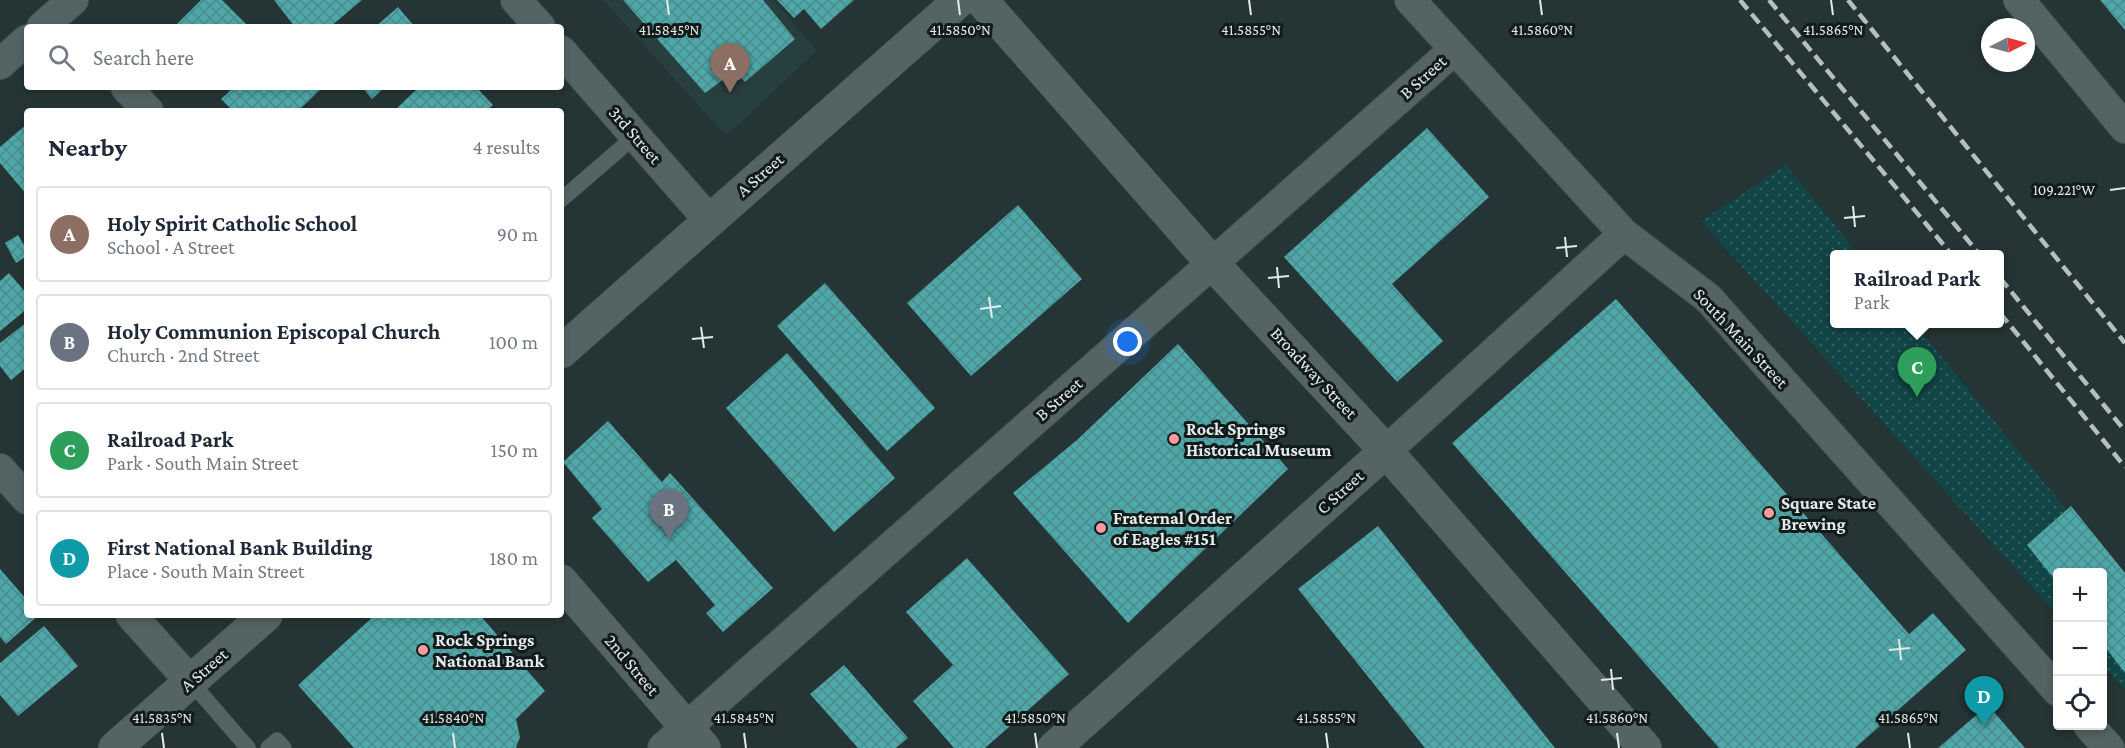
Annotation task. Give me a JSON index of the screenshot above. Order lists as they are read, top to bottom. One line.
{"streets":{"street":["B Street","3rd Street","A Street","South Main Street","Broadway Street","C Street","2nd Street"]},"crossings":[["B Street","South Main Street"],["B Street","Broadway Street"],["B Street","2nd Street"],["3rd Street","A Street"],["South Main Street","C Street"],["Broadway Street","C Street"]],"places":["Rock Springs Historical Museum","Square State Brewing","Fraternal Order of Eagles #151","Rock Springs National Bank"],"north":"right","page":{"search":"Search here","pins":["A","C","B","D"],"heading":["Nearby","4 results"],"list":[{"mark":"A","name":"Holy Spirit Catholic School","note":"School · A Street","value":"90 m"},{"mark":"B","name":"Holy Communion Episcopal Church","note":"Church · 2nd Street","value":"100 m"},{"mark":"C","name":"Railroad Park","note":"Park · South Main Street","value":"150 m"},{"mark":"D","name":"First National Bank Building","note":"Place · South Main Street","value":"180 m"}],"popup":["Railroad Park","Park"],"map_buttons":["+","−"]},"coordinates":["41.5845°N","41.5850°N","41.5855°N","41.5860°N","41.5865°N","109.221°W","41.5835°N","41.5840°N"]}
